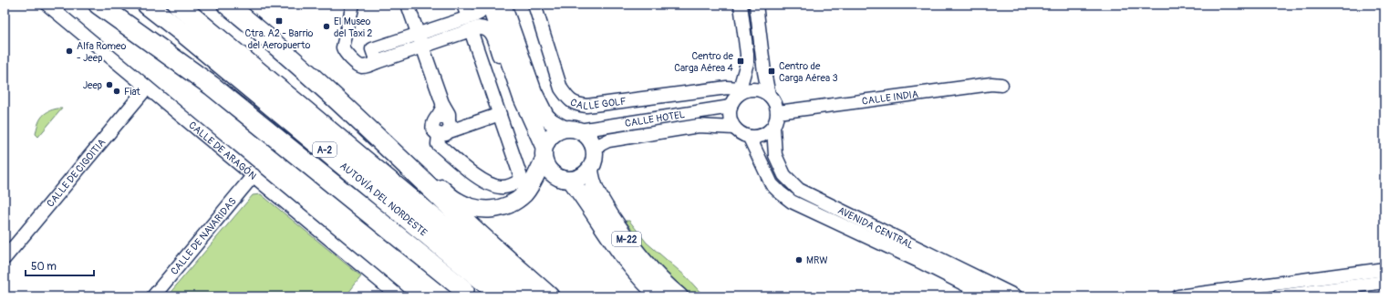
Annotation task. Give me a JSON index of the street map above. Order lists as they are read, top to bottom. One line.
{"streets":{"highway":["A-2","AUTOVÍA DEL NORDESTE"],"main road":["M-22"],"street":["CALLE INDIA","CALLE GOLF","CALLE HOTEL","CALLE DE ARAGÓN","CALLE DE CIGOITIA","AVENIDA CENTRAL","CALLE DE NAVARIDAS"]},"crossings":[["CALLE INDIA","CALLE GOLF"],["CALLE INDIA","CALLE HOTEL"],["CALLE INDIA","AVENIDA CENTRAL"],["CALLE GOLF","CALLE HOTEL"],["CALLE GOLF","AVENIDA CENTRAL"],["CALLE HOTEL","AVENIDA CENTRAL"],["CALLE HOTEL","M-22"],["CALLE DE ARAGÓN","CALLE DE CIGOITIA"],["CALLE DE ARAGÓN","CALLE DE NAVARIDAS"]],"places":{"transit":["Ctra. A2 - Barrio del Aeropuerto","Centro de Carga Aérea 4","Centro de Carga Aérea 3"],"other":["El Museo del Taxi 2","Alfa Romeo - Jeep","Jeep","Fiat","MRW"]},"scale_bar":"50 m"}
